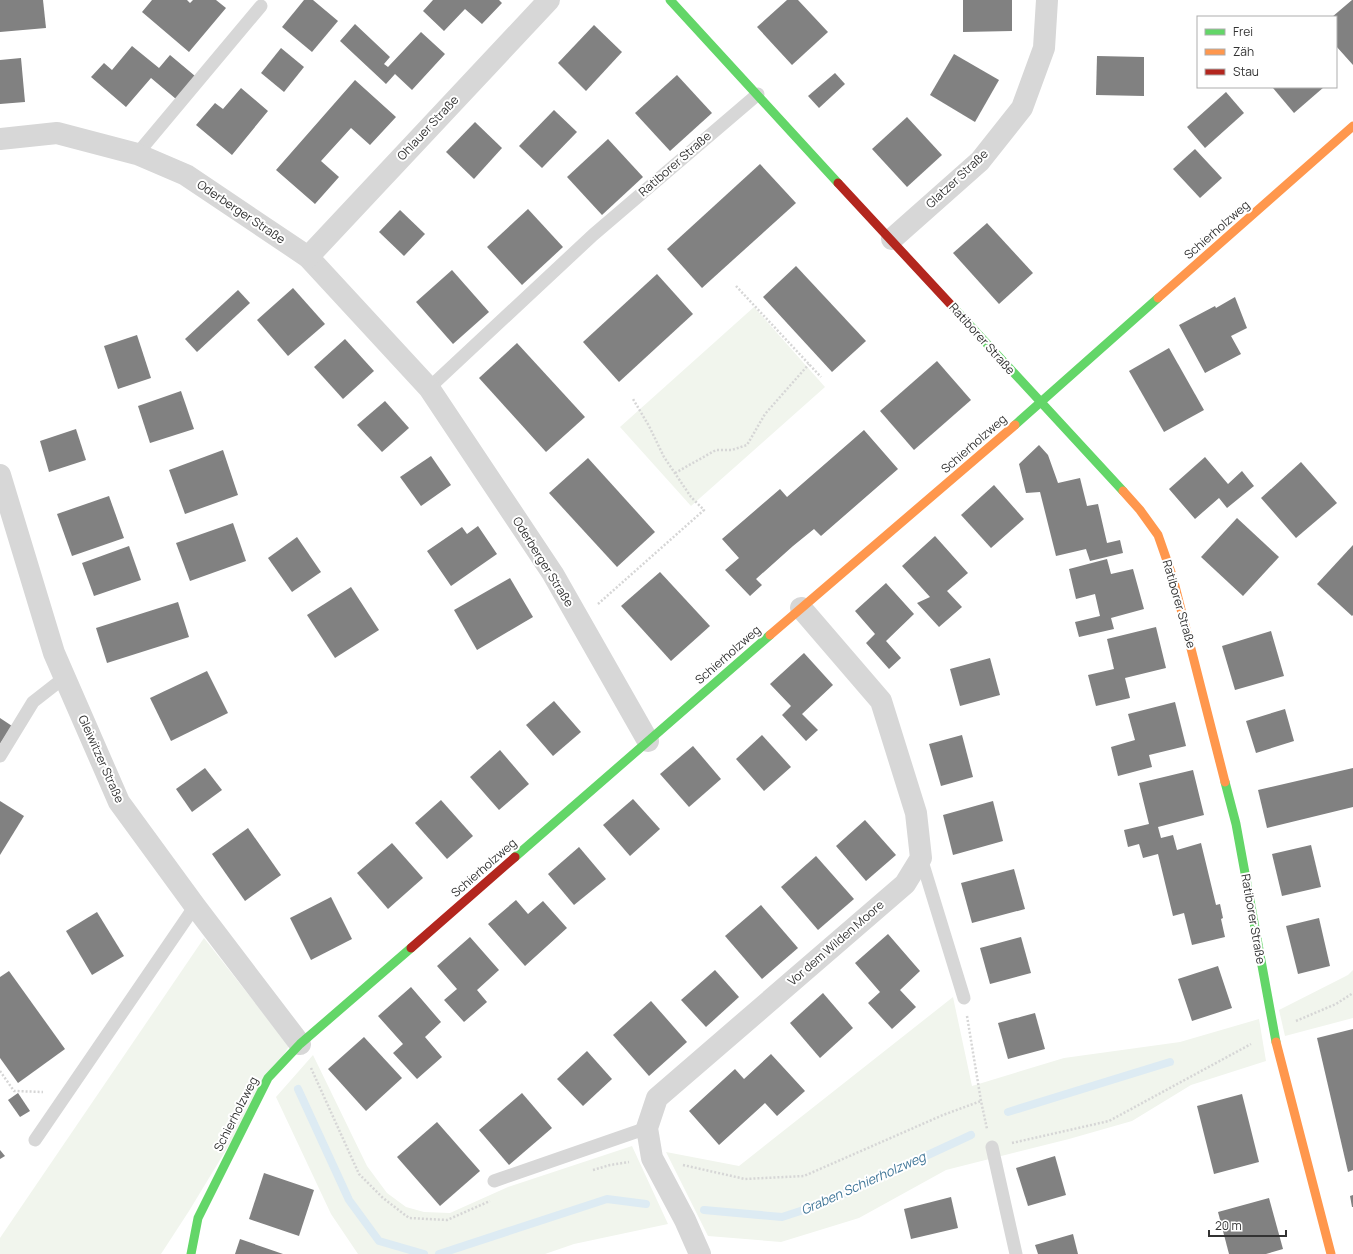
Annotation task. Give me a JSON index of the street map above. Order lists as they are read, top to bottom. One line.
{"streets":{"street":["Ohlauer Straße","Ratiborer Straße","Glatzer Straße","Oderberger Straße","Schierholzweg","Gleiwitzer Straße","Vor dem Wilden Moore"]},"crossings":[["Ohlauer Straße","Oderberger Straße"],["Ratiborer Straße","Glatzer Straße"],["Ratiborer Straße","Oderberger Straße"],["Ratiborer Straße","Schierholzweg"],["Oderberger Straße","Schierholzweg"],["Schierholzweg","Gleiwitzer Straße"]],"water":["Graben Schierholzweg"],"legend":["Frei","Zäh","Stau"],"scale_bar":"20 m"}
